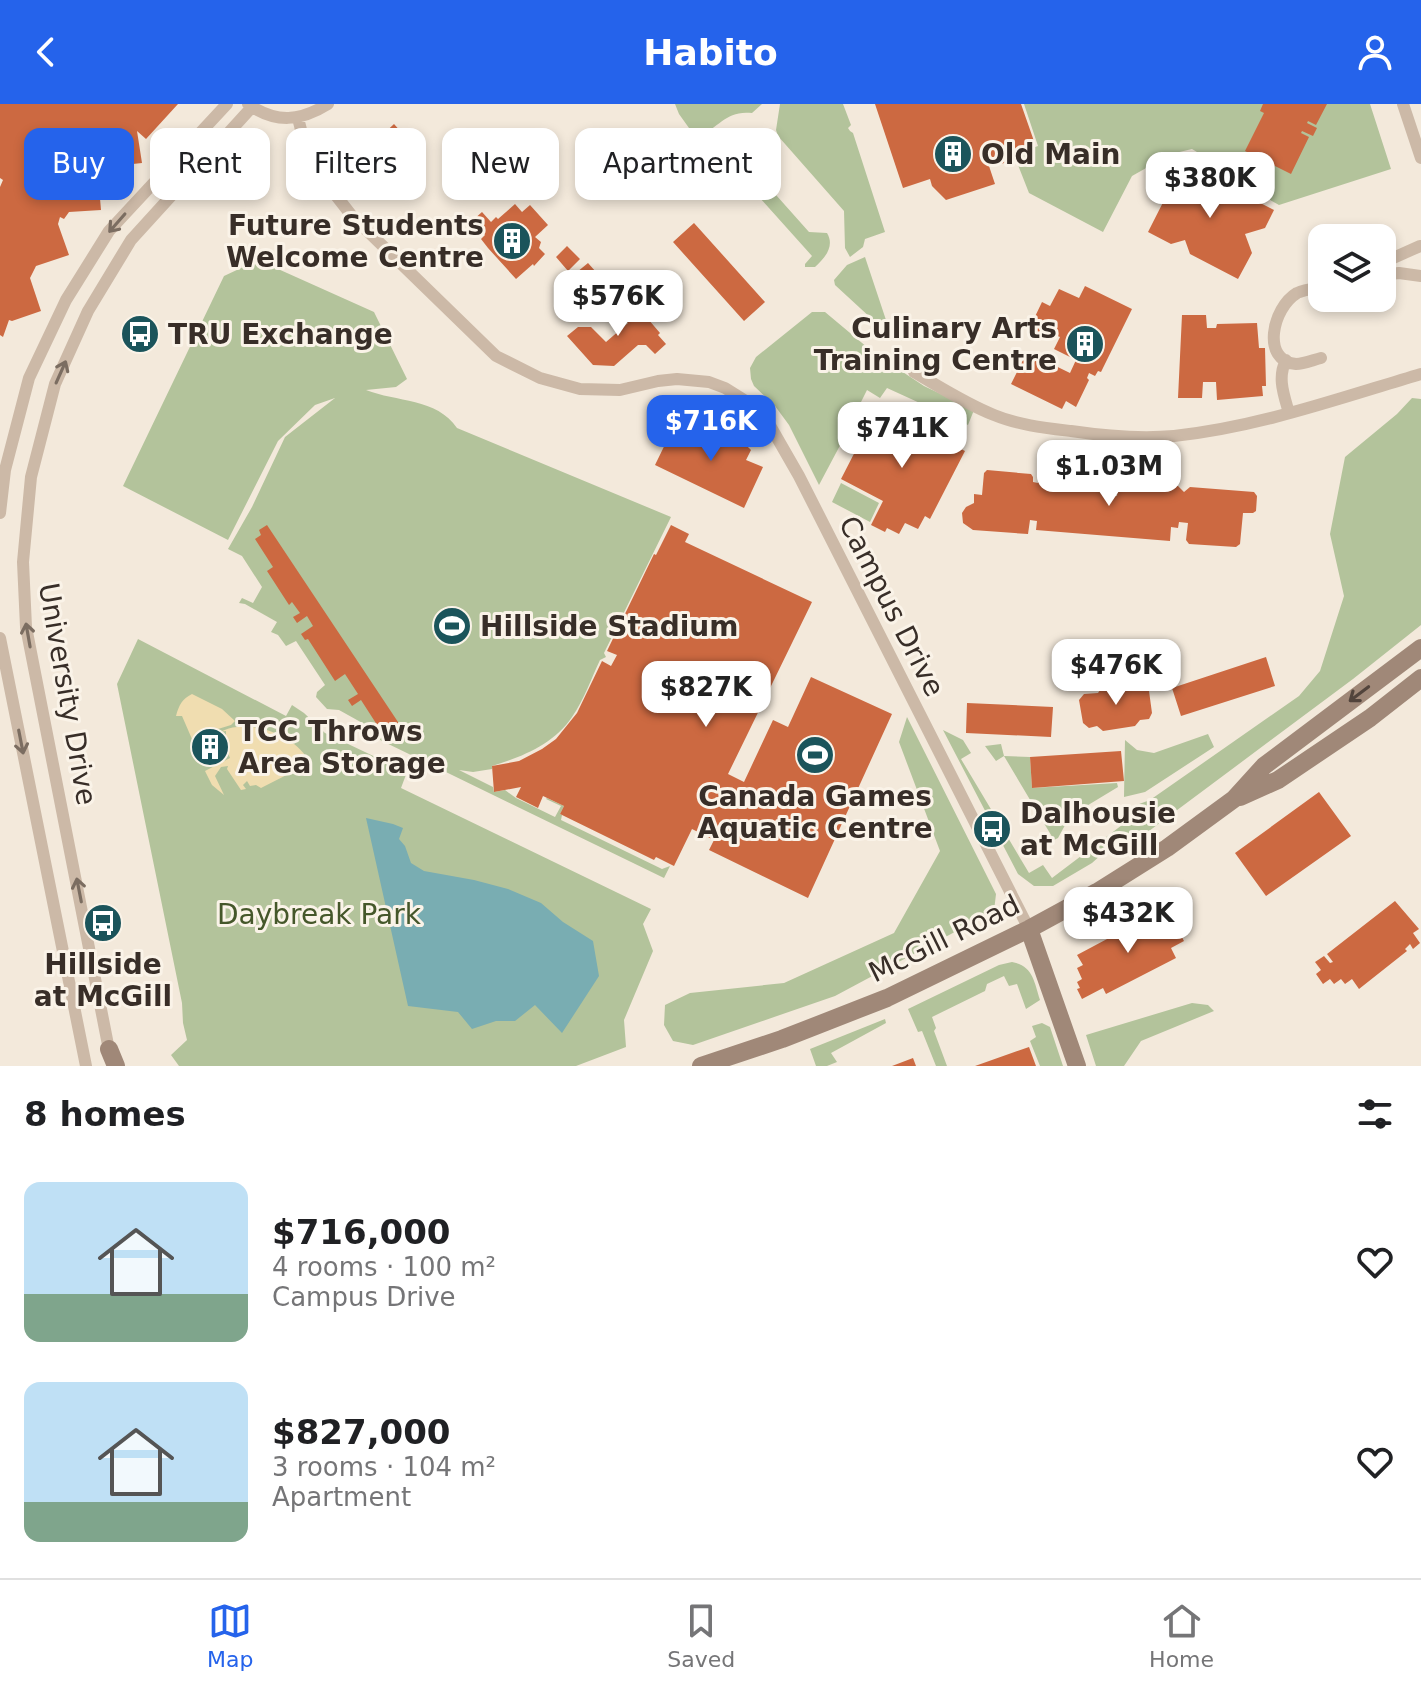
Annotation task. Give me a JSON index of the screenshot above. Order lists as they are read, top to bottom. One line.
{"streets":{"main road":["McGill Road"],"street":["Campus Drive","University Drive"]},"crossings":[["Campus Drive","McGill Road"]],"parks":["Daybreak Park"],"places":{"building":["Old Main","Future Students Welcome Centre","Culinary Arts Training Centre","TCC Throws Area Storage"],"bus stop":["TRU Exchange","Dalhousie at McGill","Hillside at McGill"],"sports":["Hillside Stadium","Canada Games Aquatic Centre"]},"page":{"header":"Habito","chip":["Buy","Rent","Filters","New","Apartment"],"price":["$380K","$576K","$716K","$741K","$1.03M","$476K","$827K","$432K"],"heading":"8 homes","list":[{"name":"$716,000","note":"4 rooms · 100 m² · Campus Drive"},{"name":"$827,000","note":"3 rooms · 104 m² · Apartment"}],"tabs":["Map","Saved","Home"]}}
